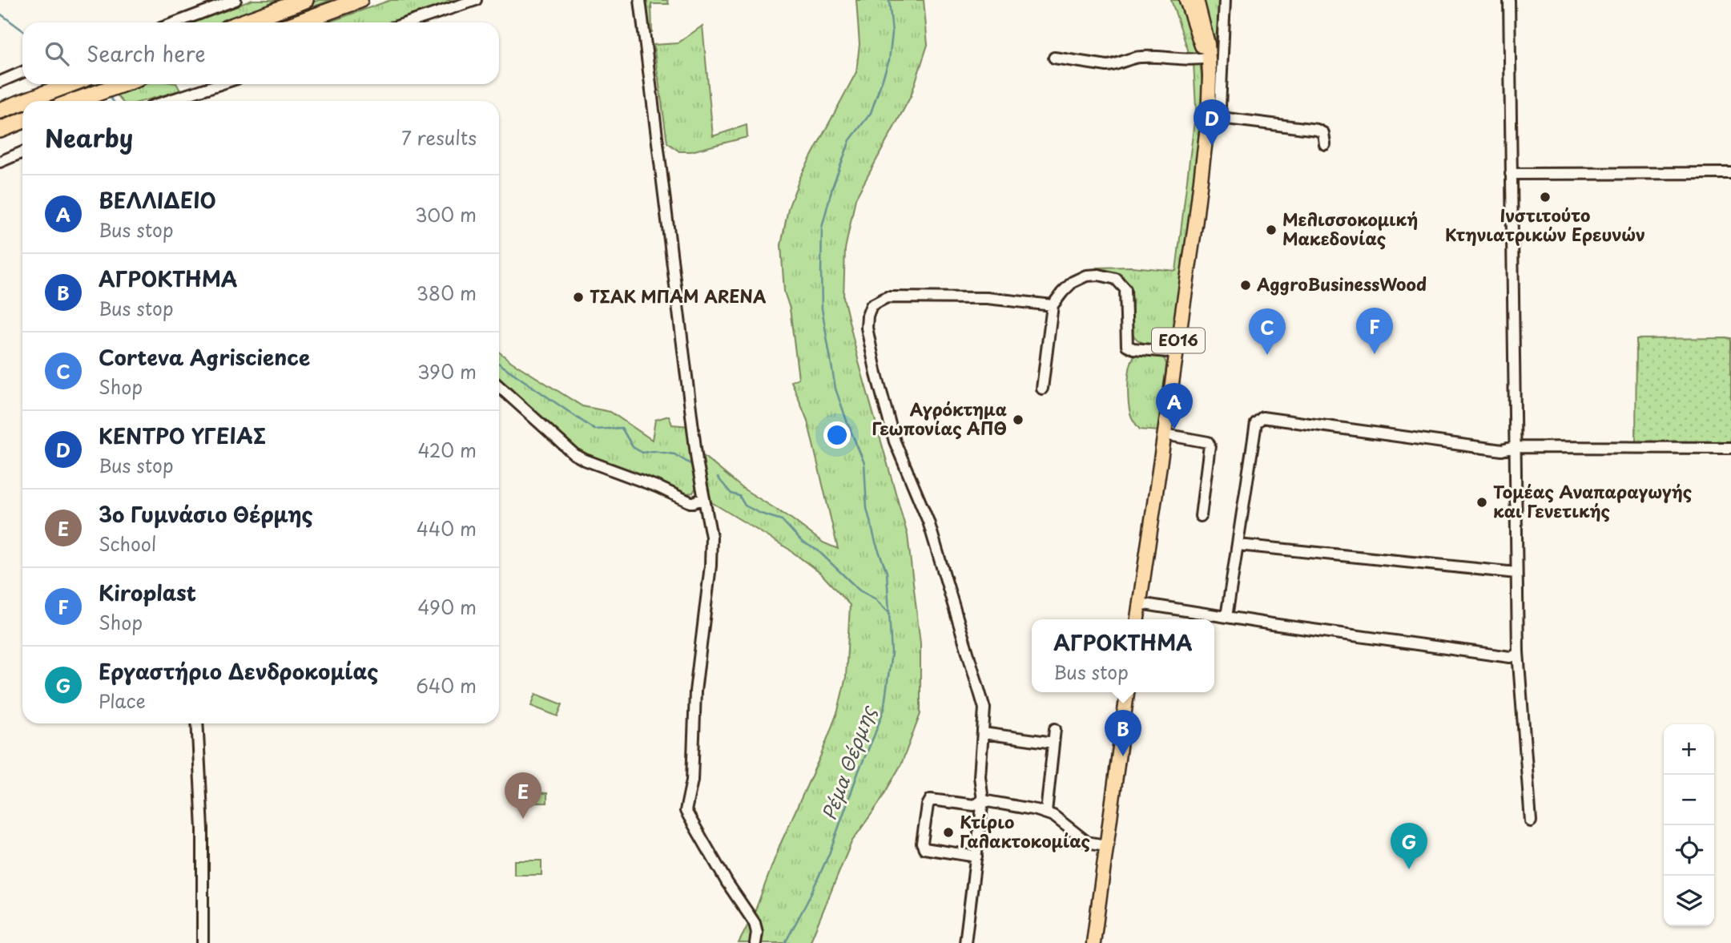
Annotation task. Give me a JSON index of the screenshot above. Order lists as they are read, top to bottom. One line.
{"streets":{"main road":["ΕΟ16"]},"water":["Ρέμα Θέρμης"],"places":["Ινστιτούτο Κτηνιατρικών Ερευνών","Μελισσοκομική Μακεδονίας","AggroBusinessWood","ΤΣΑΚ ΜΠΑΜ ARENA","Αγρόκτημα Γεωπονίας ΑΠΘ","Τομέας Αναπαραγωγής και Γενετικής","Κτίριο Γαλακτοκομίας"],"page":{"search":"Search here","pins":["D","F","C","A","B","E","G"],"heading":["Nearby","7 results"],"list":[{"mark":"A","name":"ΒΕΛΛΙΔΕΙΟ","note":"Bus stop","value":"300 m"},{"mark":"B","name":"ΑΓΡΟΚΤΗΜΑ","note":"Bus stop","value":"380 m"},{"mark":"C","name":"Corteva Agriscience","note":"Shop","value":"390 m"},{"mark":"D","name":"ΚΕΝΤΡΟ ΥΓΕΙΑΣ","note":"Bus stop","value":"420 m"},{"mark":"E","name":"3ο Γυμνάσιο Θέρμης","note":"School","value":"440 m"},{"mark":"F","name":"Kiroplast","note":"Shop","value":"490 m"},{"mark":"G","name":"Εργαστήριο Δενδροκομίας","note":"Place","value":"640 m"}],"popup":["ΑΓΡΟΚΤΗΜΑ","Bus stop"],"map_buttons":["+","−"]}}
